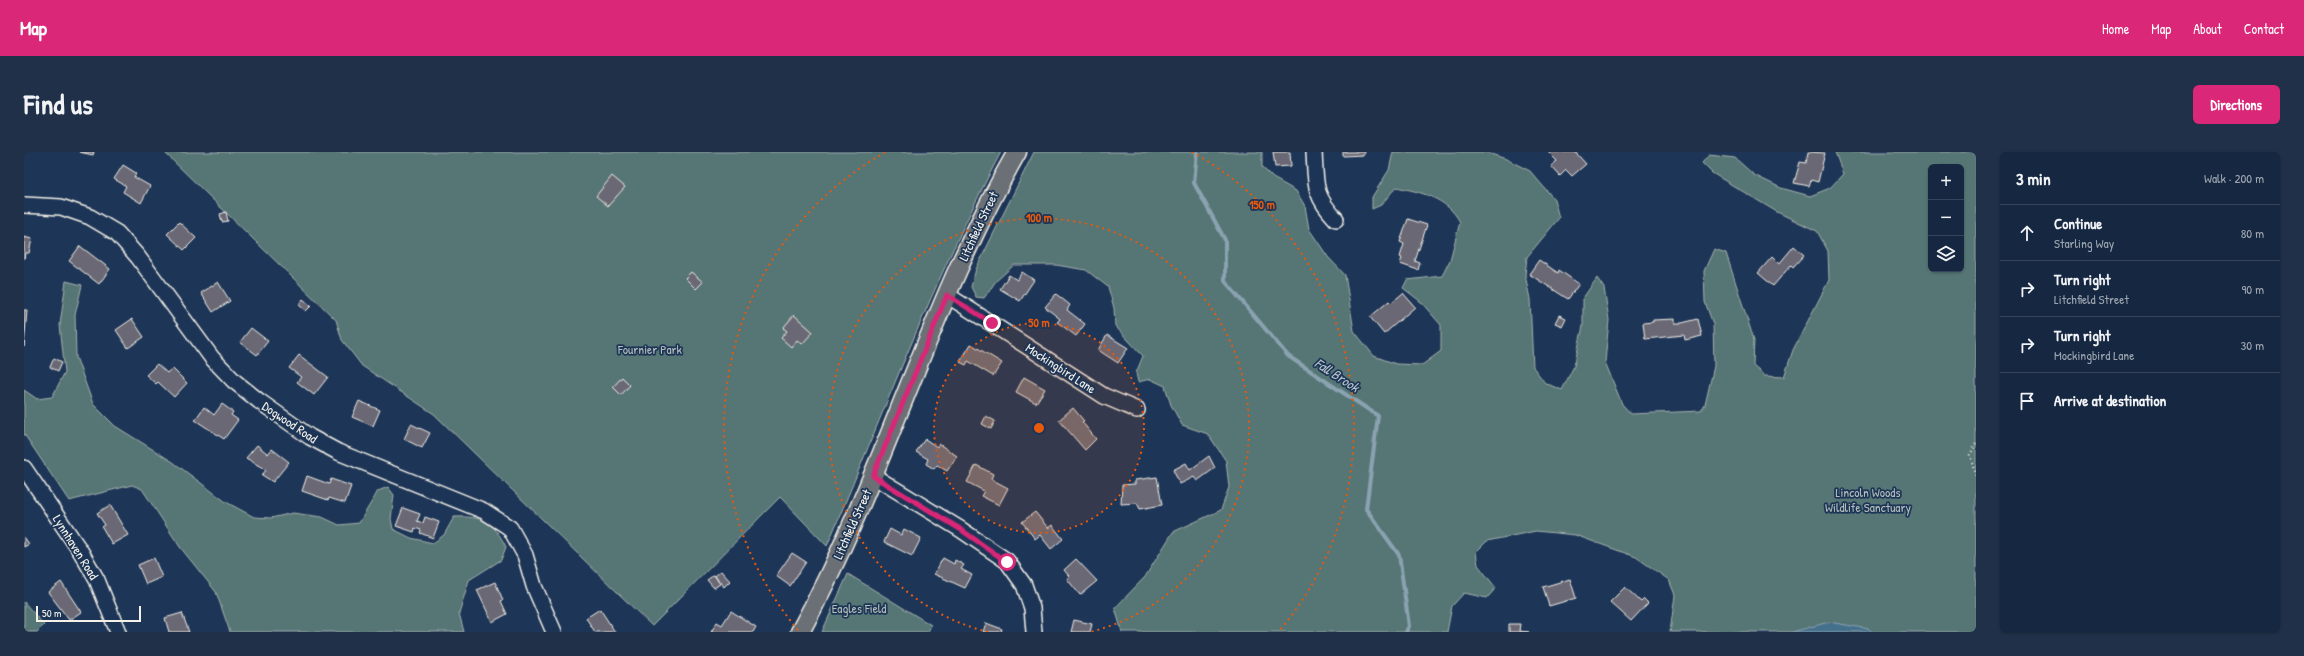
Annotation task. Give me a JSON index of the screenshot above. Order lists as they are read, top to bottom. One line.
{"streets":{"main road":["Litchfield Street"],"street":["Mockingbird Lane","Dogwood Road","Lynnhaven Road"]},"crossings":[["Litchfield Street","Mockingbird Lane"]],"water":["Fall Brook"],"parks":["Fournier Park","Lincoln Woods Wildlife Sanctuary","Eagles Field"],"scale_bar":"50 m","page":{"header":"Map","nav":["Home","Map","About","Contact"],"title":"Find us","buttons":"Directions","heading":["3 min","Walk · 200 m"],"map_buttons":["+","−"],"list":[["Continue","Starling Way","80 m"],["Turn right","Litchfield Street","90 m"],["Turn right","Mockingbird Lane","30 m"],"Arrive at destination"],"scale":"50 m"},"rings":["150 m","100 m","50 m"]}
